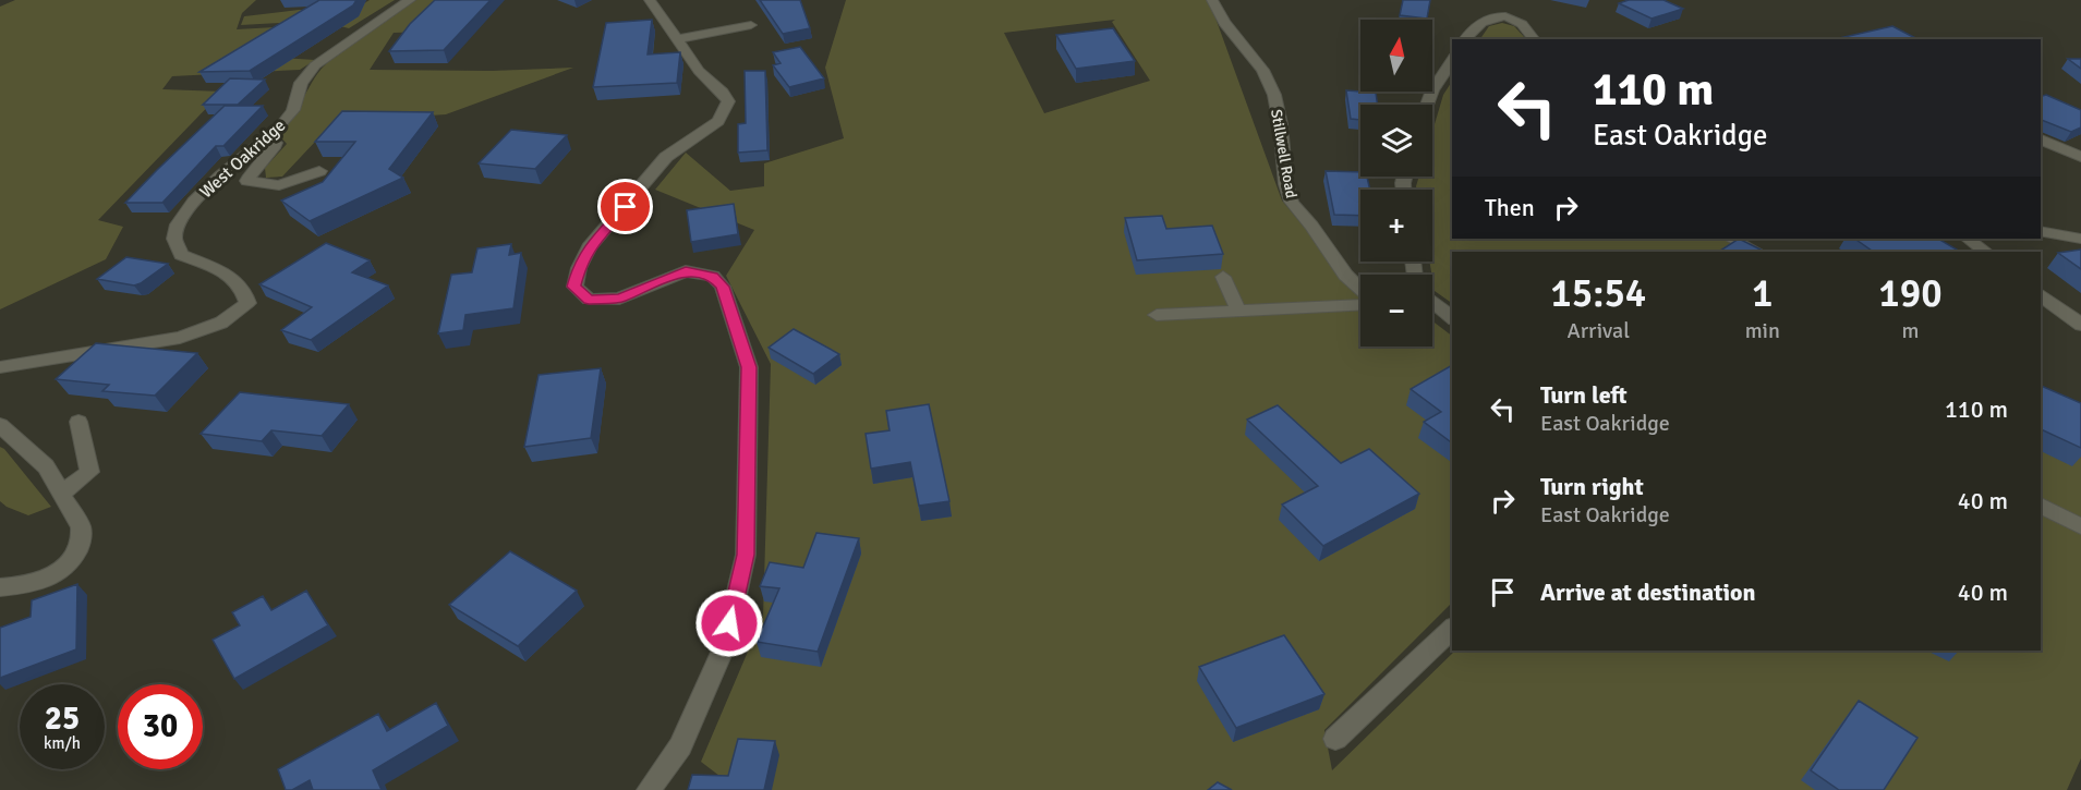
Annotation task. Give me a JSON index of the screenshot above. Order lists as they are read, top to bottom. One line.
{"streets":{"street":["Stillwell Road","West Oakridge"]},"north":"top","page":{"map_buttons":["+","−"],"turn":["110 m","East Oakridge"],"then":"Then","eta":["15:54","Arrival","1","min","190","m"],"list":[{"name":"Turn left","note":"East Oakridge","value":"110 m"},{"name":"Turn right","note":"East Oakridge","value":"40 m"},{"name":"Arrive at destination","value":"40 m"}],"speed":"25 km/h","limit":"30"}}
